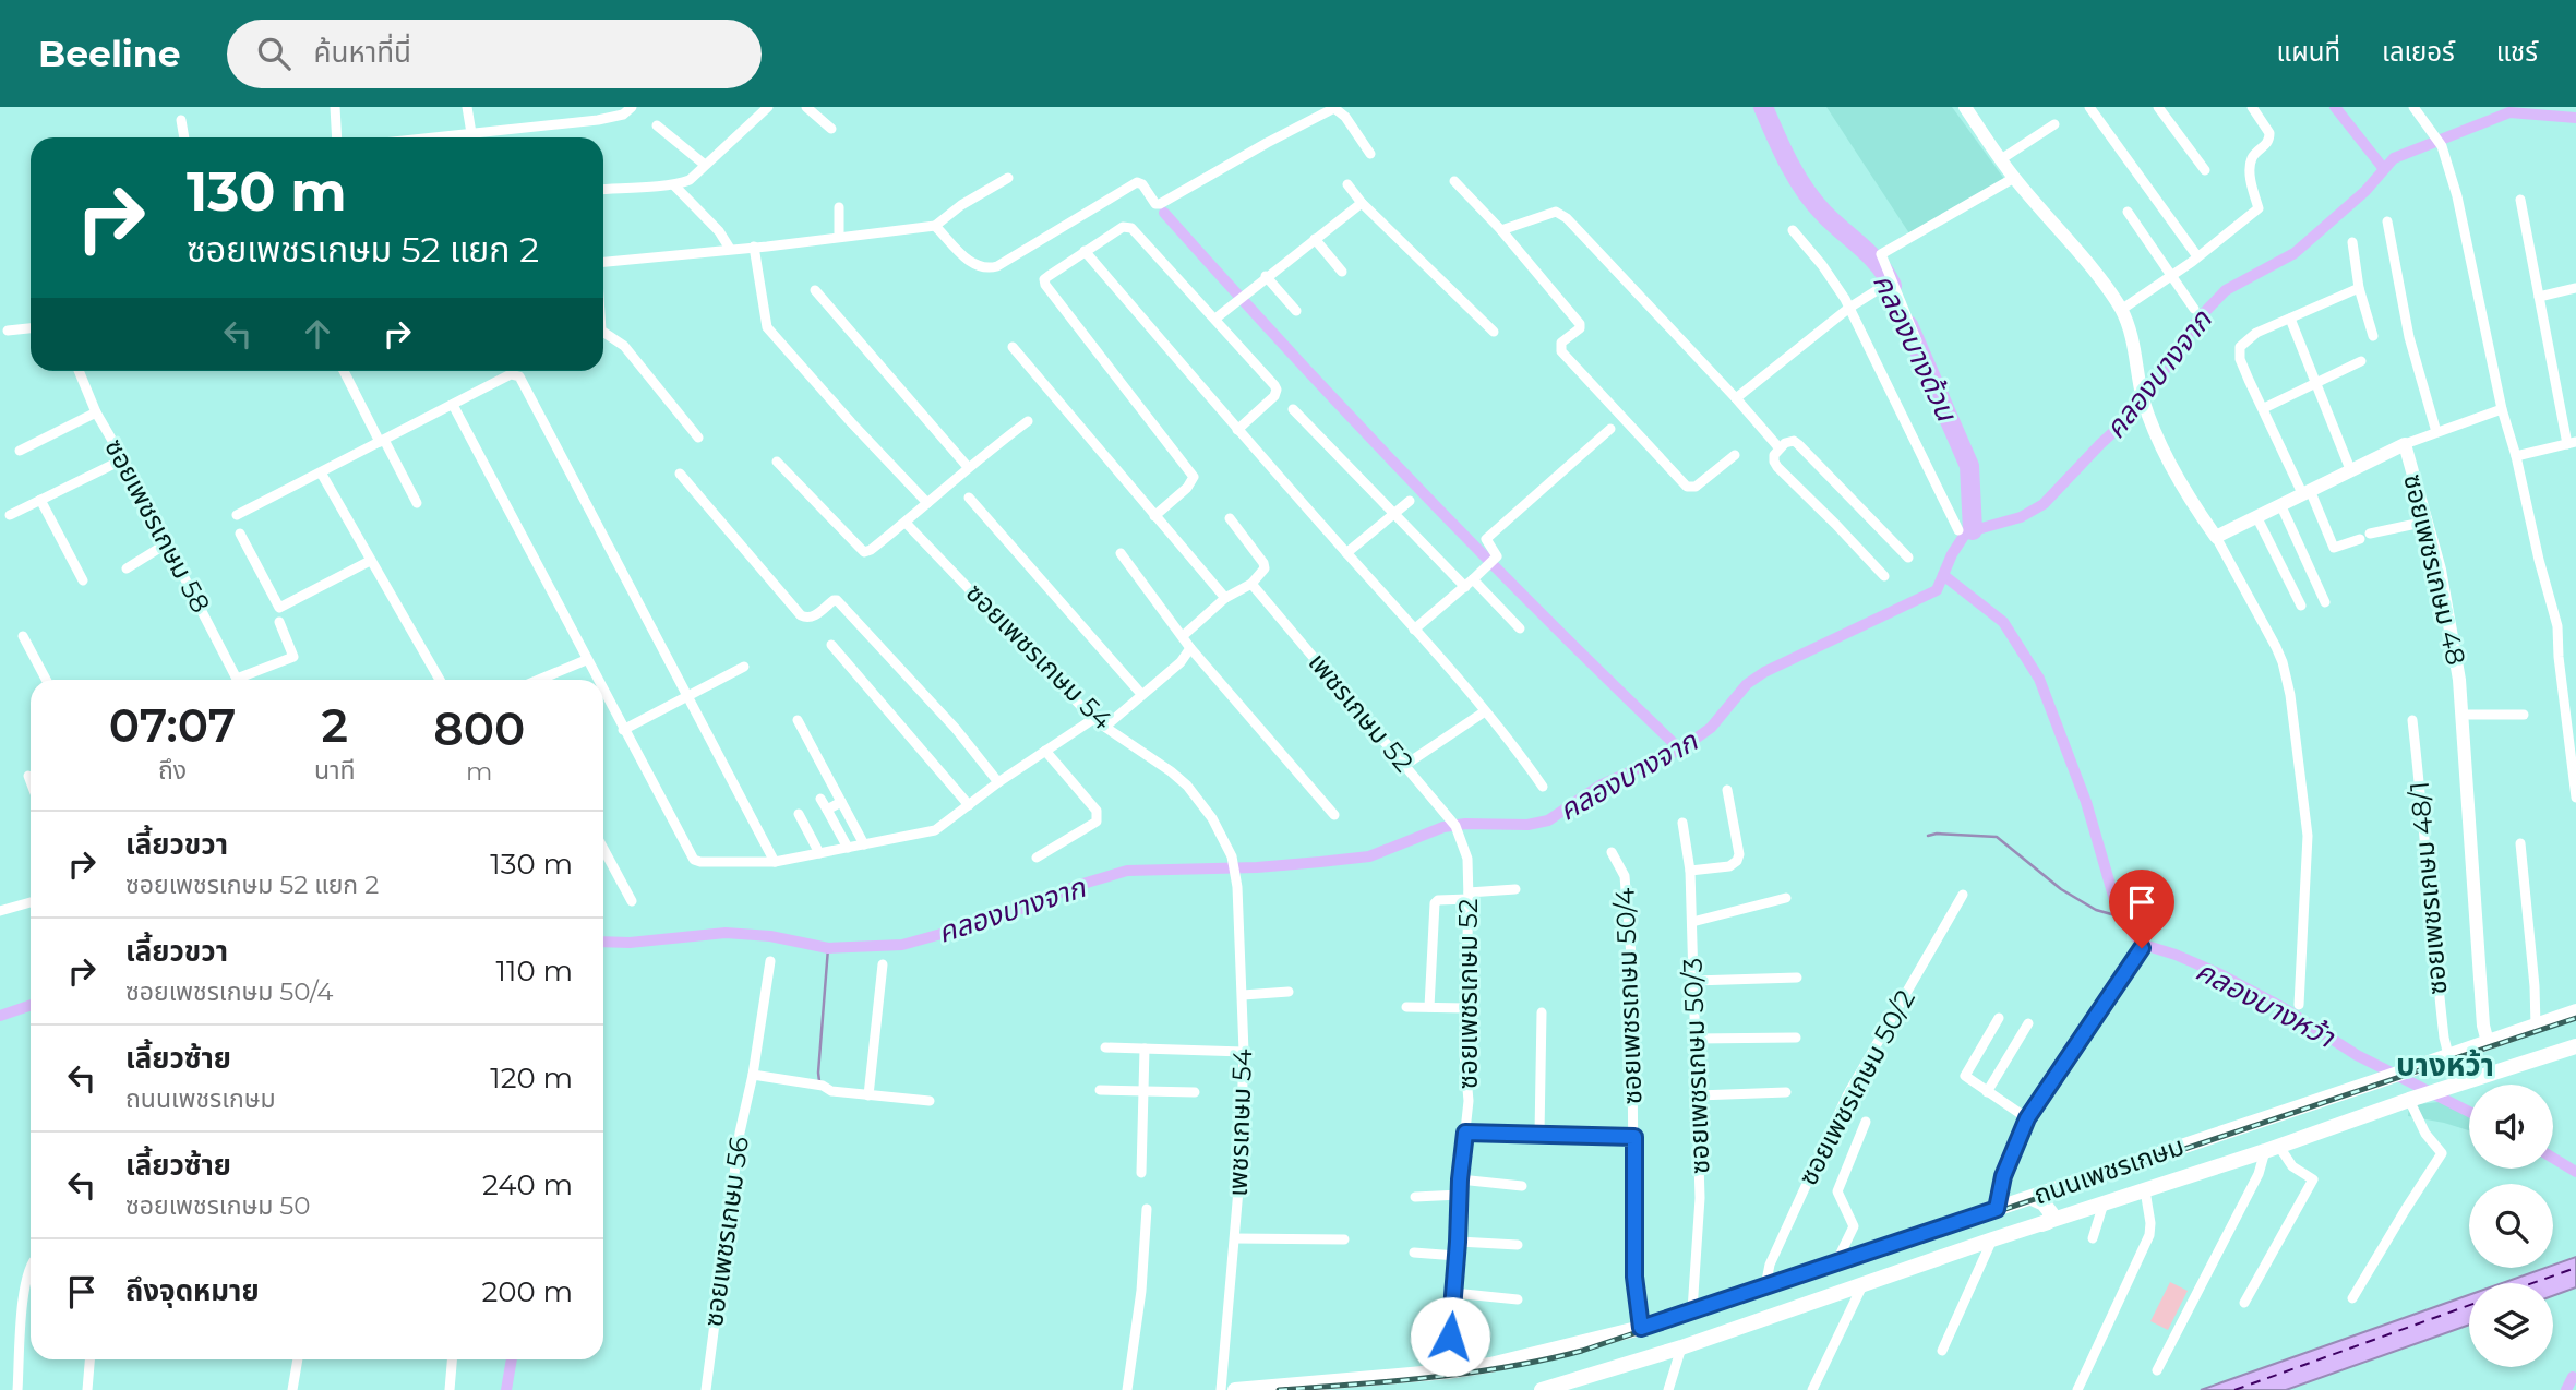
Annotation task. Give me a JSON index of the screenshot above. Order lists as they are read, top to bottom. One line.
{"streets":{"main road":["ถนนเพชรเกษม"],"street":["ซอยเพชรเกษม 58","ซอยเพชรเกษม 48","ซอยเพชรเกษม 54","เพชรเกษม 52","ซอยเพชรเกษม 48/1","ซอยเพชรเกษม 52","ซอยเพชรเกษม 50/4","ซอยเพชรเกษม 50/3","ซอยเพชรเกษม 50/2","เพชรเกษม 54","ซอยเพชรเกษม 56"]},"crossings":[["ซอยเพชรเกษม 48","ถนนเพชรเกษม"],["ซอยเพชรเกษม 54","เพชรเกษม 54"],["เพชรเกษม 52","ซอยเพชรเกษม 52"],["ซอยเพชรเกษม 48/1","ถนนเพชรเกษม"],["ซอยเพชรเกษม 52","ถนนเพชรเกษม"],["ซอยเพชรเกษม 50/4","ถนนเพชรเกษม"],["ซอยเพชรเกษม 50/3","ถนนเพชรเกษม"],["ซอยเพชรเกษม 50/2","ถนนเพชรเกษม"]],"districts":["บางหว้า"],"water":["คลองบางด้วน","คลองบางจาก","คลองบางหว้า"],"page":{"header":"Beeline","search":"ค้นหาที่นี่","nav":["แผนที่","เลเยอร์","แชร์"],"turn":["130 m","ซอยเพชรเกษม 52 แยก 2"],"eta":["07:07","ถึง","2","นาที","800","m"],"list":[{"name":"เลี้ยวขวา","note":"ซอยเพชรเกษม 52 แยก 2","value":"130 m"},{"name":"เลี้ยวขวา","note":"ซอยเพชรเกษม 50/4","value":"110 m"},{"name":"เลี้ยวซ้าย","note":"ถนนเพชรเกษม","value":"120 m"},{"name":"เลี้ยวซ้าย","note":"ซอยเพชรเกษม 50","value":"240 m"},{"name":"ถึงจุดหมาย","value":"200 m"}]}}
